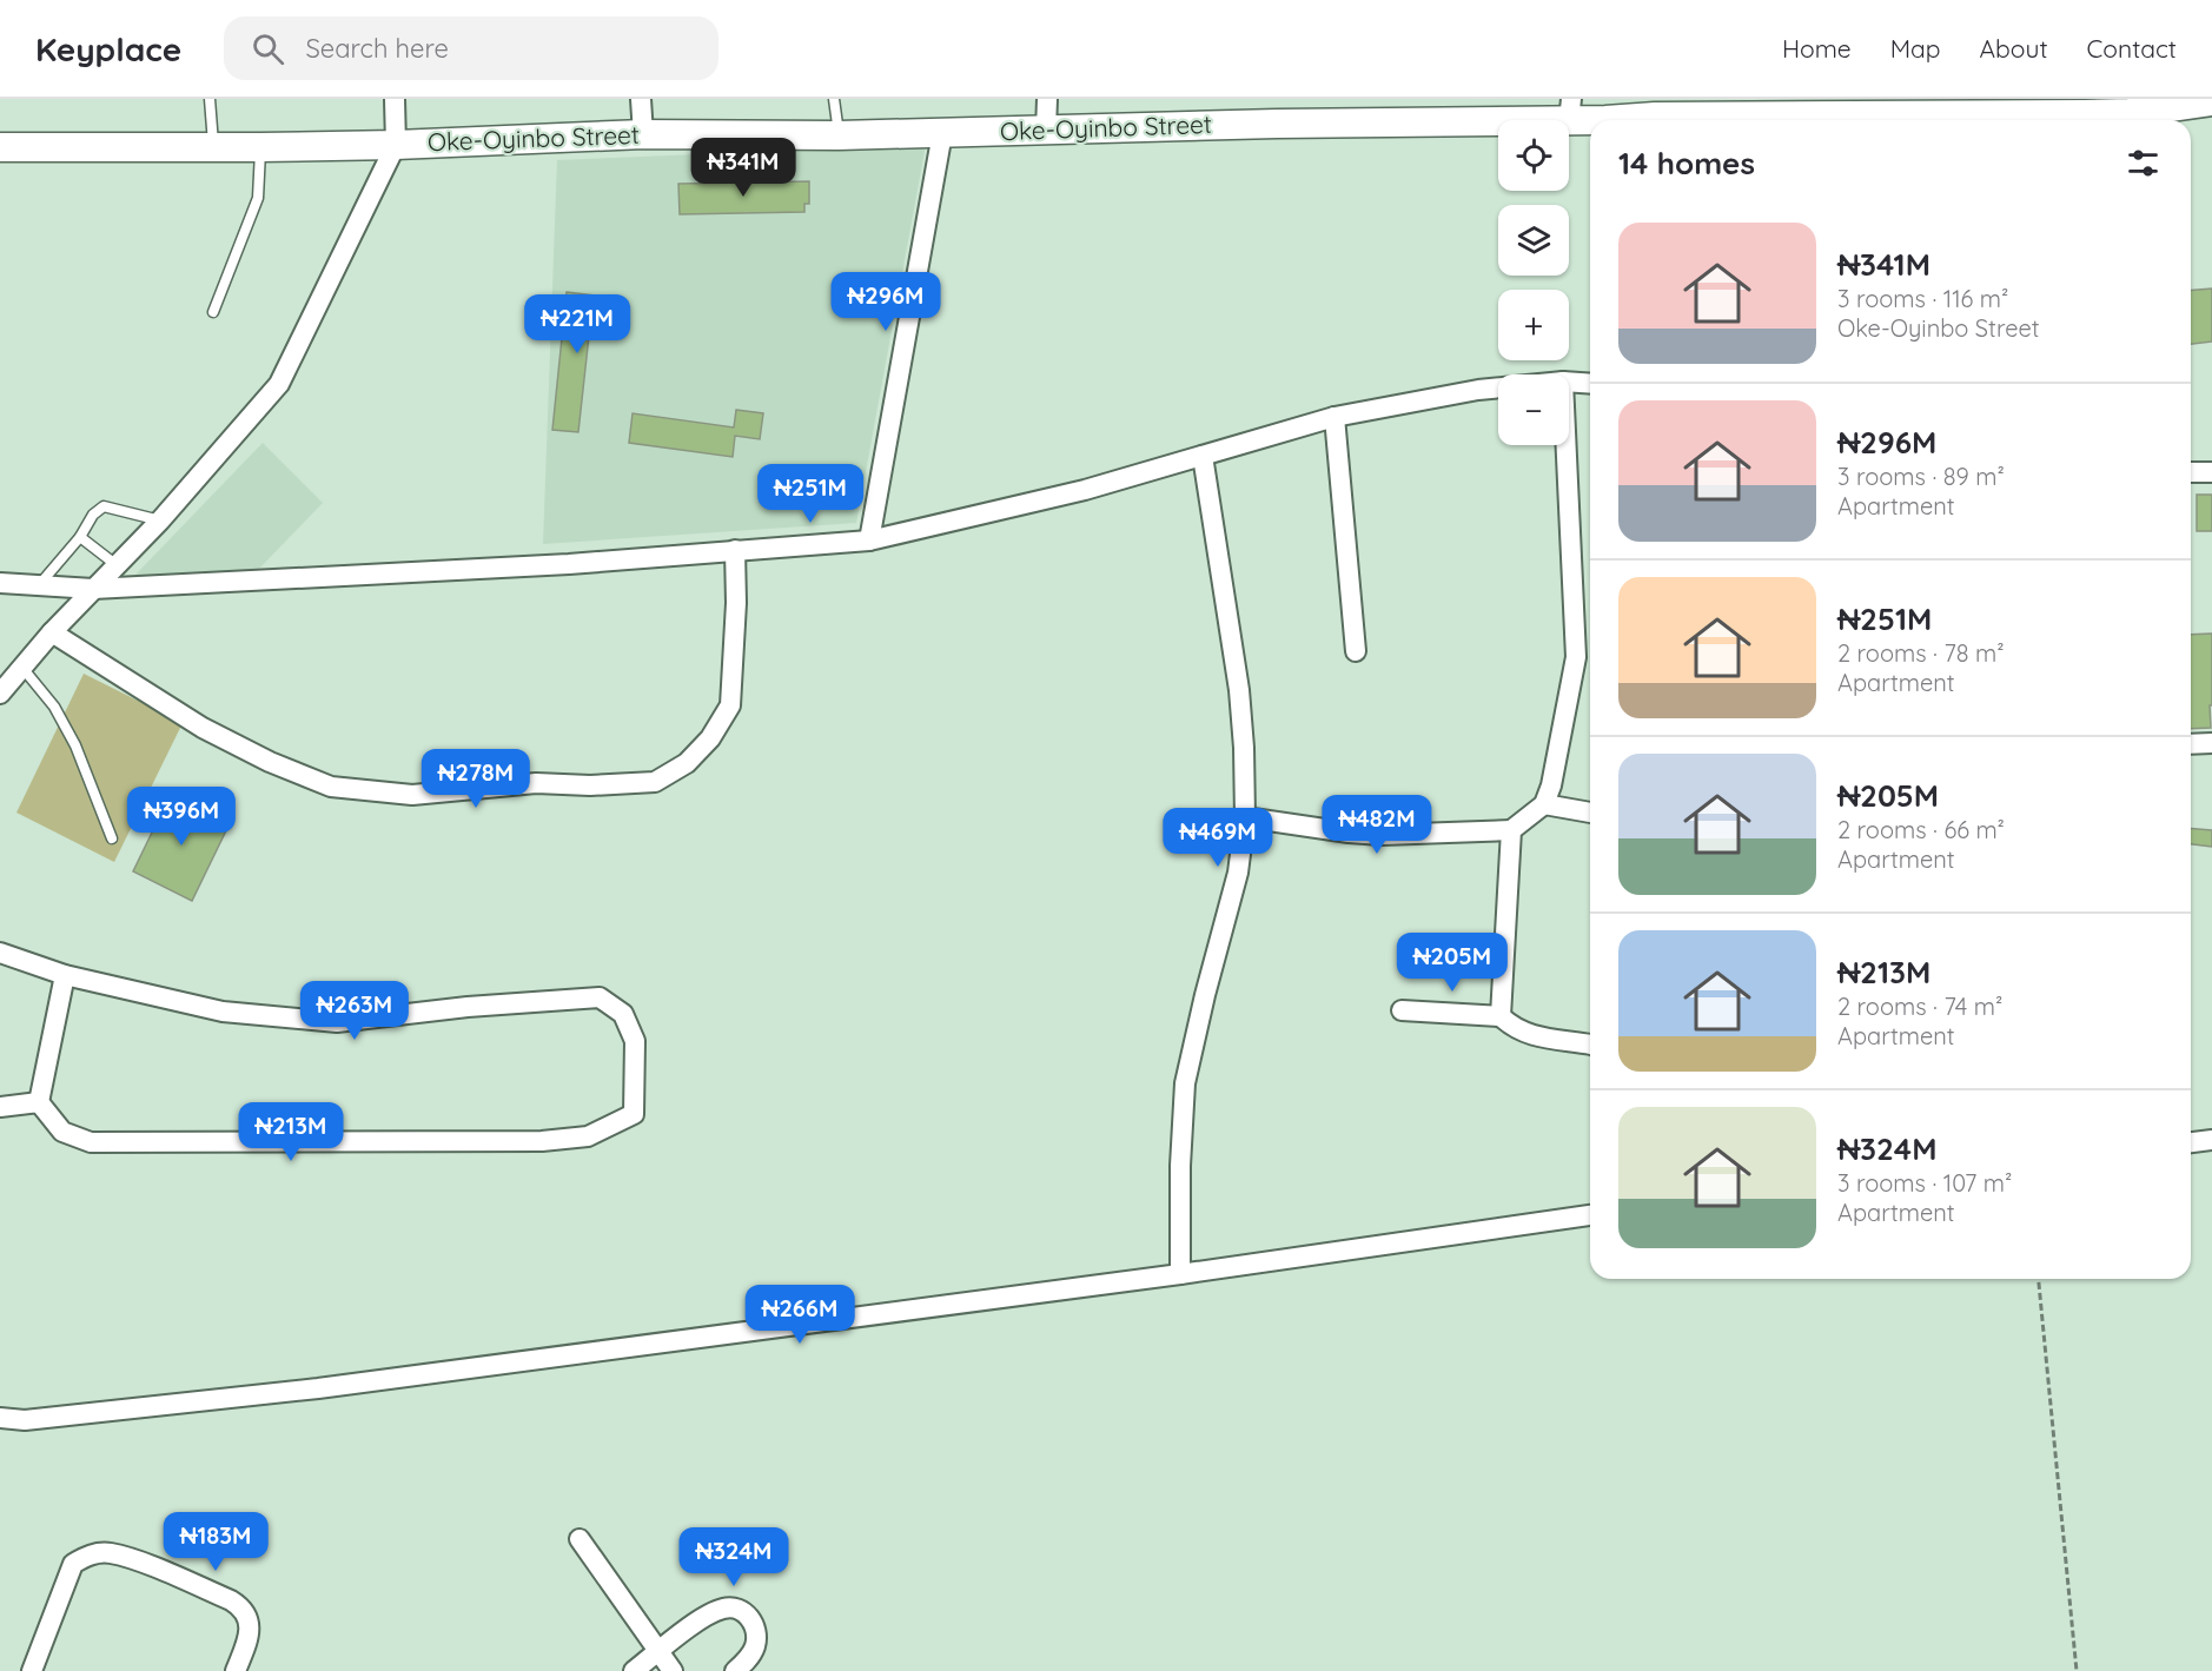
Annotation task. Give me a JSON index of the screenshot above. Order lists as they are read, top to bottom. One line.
{"streets":{"main road":["Oke-Oyinbo Street"]},"page":{"header":"Keyplace","search":"Search here","nav":["Home","Map","About","Contact"],"map_buttons":["+","−"],"heading":"14 homes","price":["₦341M","₦296M","₦221M","₦251M","₦278M","₦396M","₦482M","₦469M","₦205M","₦263M","₦213M","₦266M","₦183M","₦324M"],"list":[{"name":"₦341M","note":"3 rooms · 116 m² · Oke-Oyinbo Street"},{"name":"₦296M","note":"3 rooms · 89 m² · Apartment"},{"name":"₦251M","note":"2 rooms · 78 m² · Apartment"},{"name":"₦205M","note":"2 rooms · 66 m² · Apartment"},{"name":"₦213M","note":"2 rooms · 74 m² · Apartment"},{"name":"₦324M","note":"3 rooms · 107 m² · Apartment"}]}}
